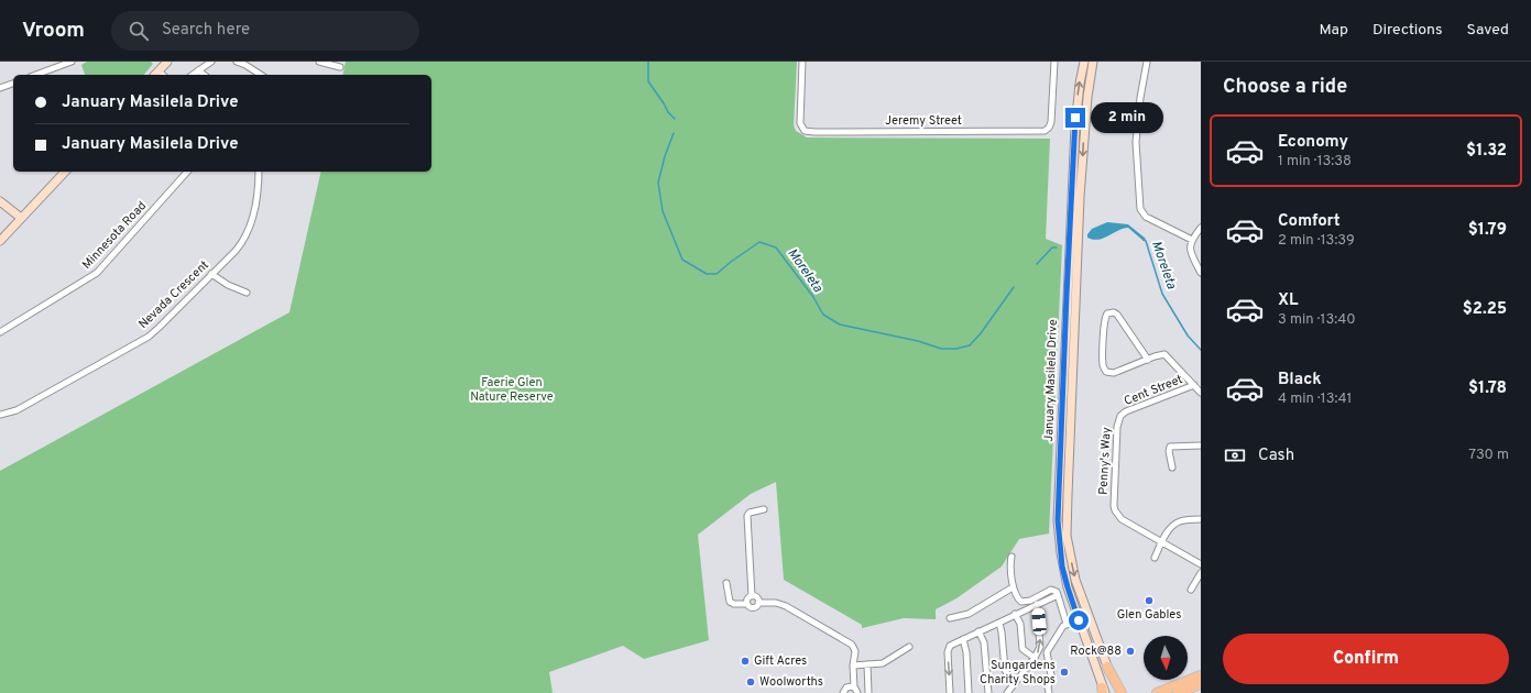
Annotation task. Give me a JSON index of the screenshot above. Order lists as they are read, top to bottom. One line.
{"streets":{"main road":["January Masilela Drive"],"street":["Jeremy Street","Minnesota Road","Nevada Crescent","Cent Street","Penny's Way"]},"crossings":[["Cent Street","Penny's Way"]],"water":["Moreleta"],"parks":["Faerie Glen Nature Reserve"],"places":["Glen Gables","Rock@88","Gift Acres","Sungardens Charity Shops","Woolworths"],"north":"bottom","page":{"header":"Vroom","search":"Search here","nav":["Map","Directions","Saved"],"heading":"Choose a ride","banner":["January Masilela Drive","January Masilela Drive"],"bubble":"2 min","list":[{"name":"Economy","note":"1 min · 13:38","value":"$1.32"},{"name":"Comfort","note":"2 min · 13:39","value":"$1.79"},{"name":"XL","note":"3 min · 13:40","value":"$2.25"},{"name":"Black","note":"4 min · 13:41","value":"$1.78"}],"pay":["Cash","730 m"],"buttons":"Confirm"}}
